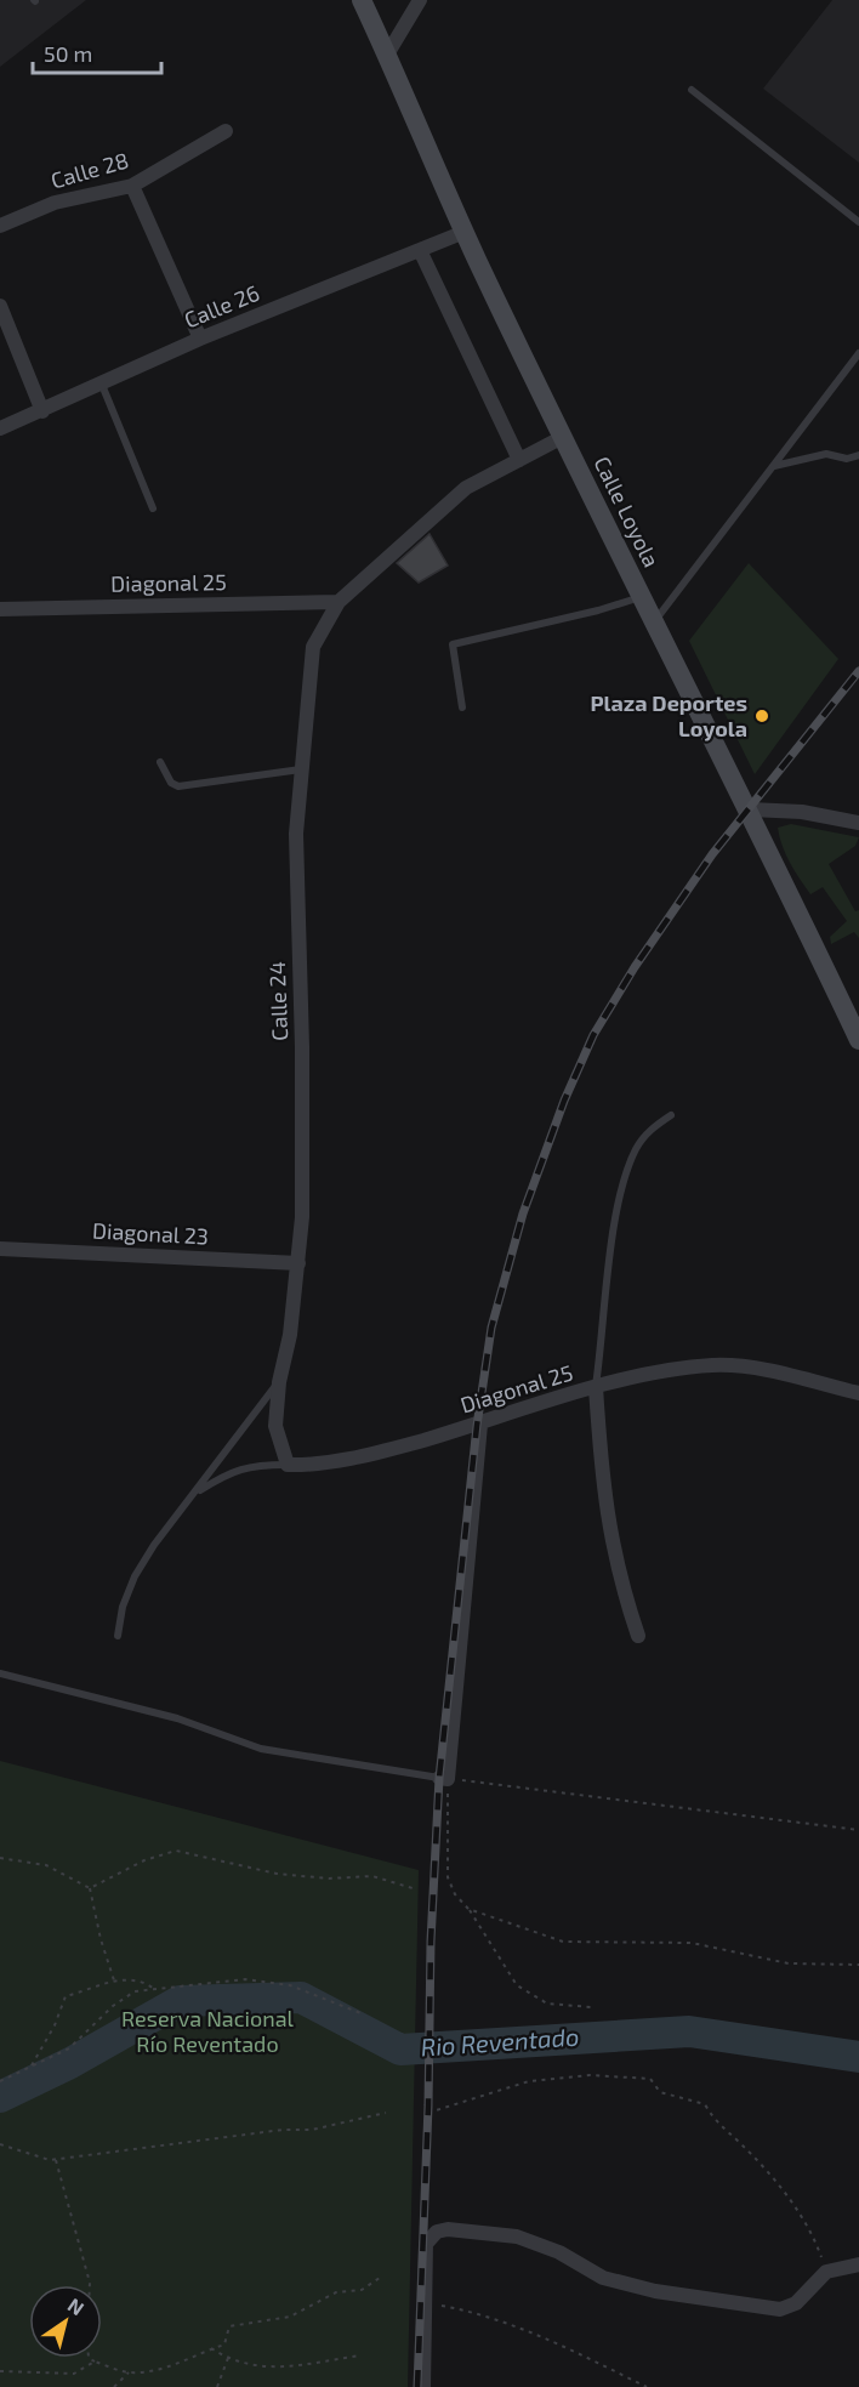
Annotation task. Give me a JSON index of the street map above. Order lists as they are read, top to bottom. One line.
{"streets":{"main road":["Calle Loyola"],"street":["Calle 28","Calle 26","Diagonal 25","Calle 24","Diagonal 23"]},"crossings":[["Calle 26","Calle Loyola"],["Calle Loyola","Calle 24"],["Diagonal 25","Calle 24"],["Calle 24","Diagonal 23"]],"water":["Rio Reventado"],"parks":["Reserva Nacional Río Reventado"],"places":["Plaza Deportes Loyola"],"scale_bar":"50 m","north":"top right"}
